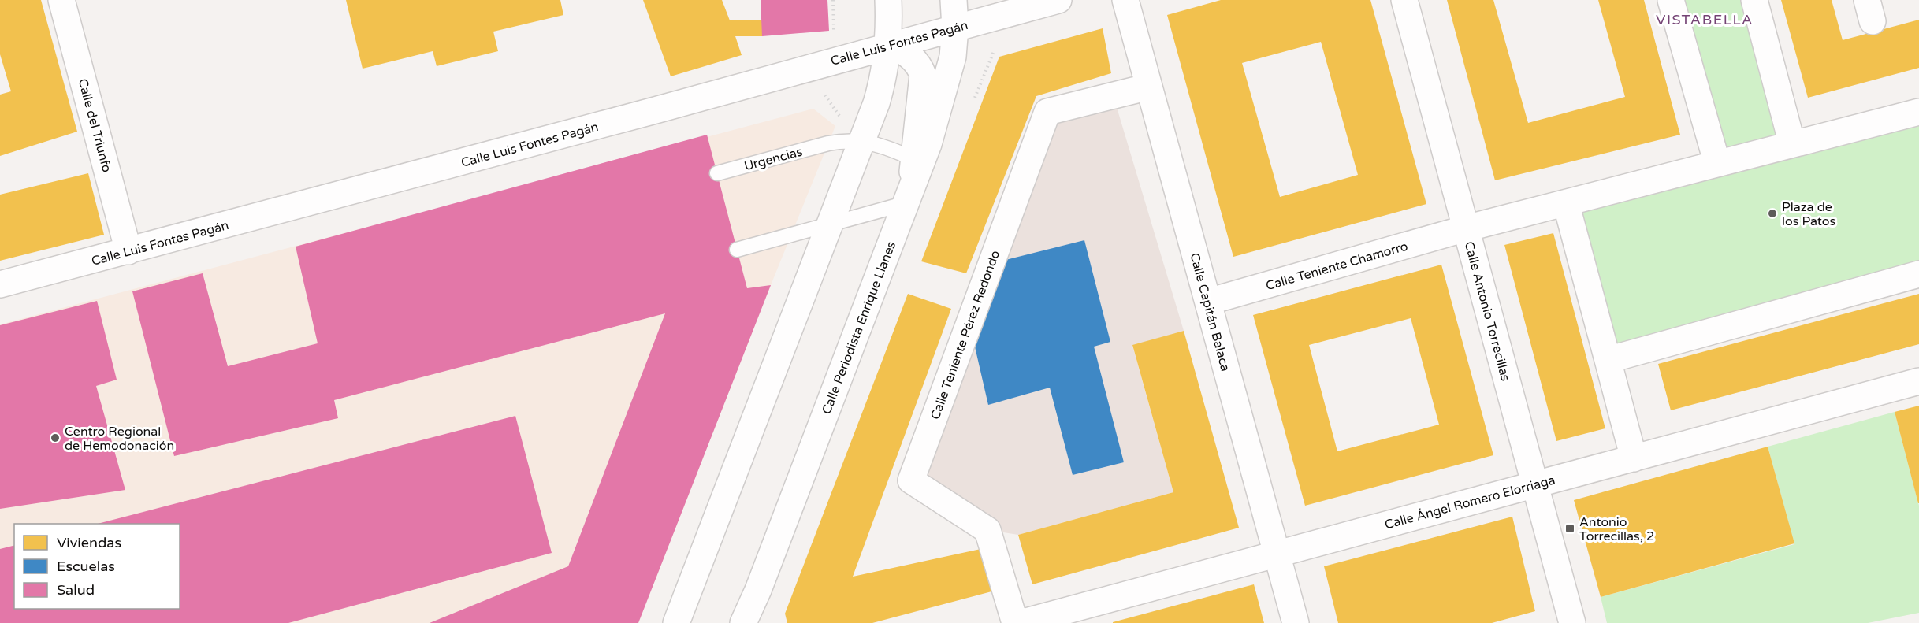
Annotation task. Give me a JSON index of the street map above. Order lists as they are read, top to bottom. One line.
{"streets":{"street":["Calle Luis Fontes Pagán","Calle del Triunfo","Calle Teniente Chamorro","Calle Antonio Torrecillas","Calle Capitán Balaca","Calle Periodista Enrique Llanes","Calle Teniente Pérez Redondo","Calle Ángel Romero Elorriaga"],"lane":["Urgencias"]},"crossings":[["Calle Luis Fontes Pagán","Calle del Triunfo"],["Calle Luis Fontes Pagán","Calle Periodista Enrique Llanes"],["Calle Teniente Chamorro","Calle Antonio Torrecillas"],["Calle Teniente Chamorro","Calle Capitán Balaca"],["Calle Antonio Torrecillas","Calle Ángel Romero Elorriaga"],["Calle Capitán Balaca","Calle Teniente Pérez Redondo"],["Calle Capitán Balaca","Calle Ángel Romero Elorriaga"]],"districts":["VISTABELLA"],"places":{"other":["Plaza de los Patos","Centro Regional de Hemodonación"],"transit":["Antonio Torrecillas, 2"]},"legend":["Viviendas","Escuelas","Salud"]}
